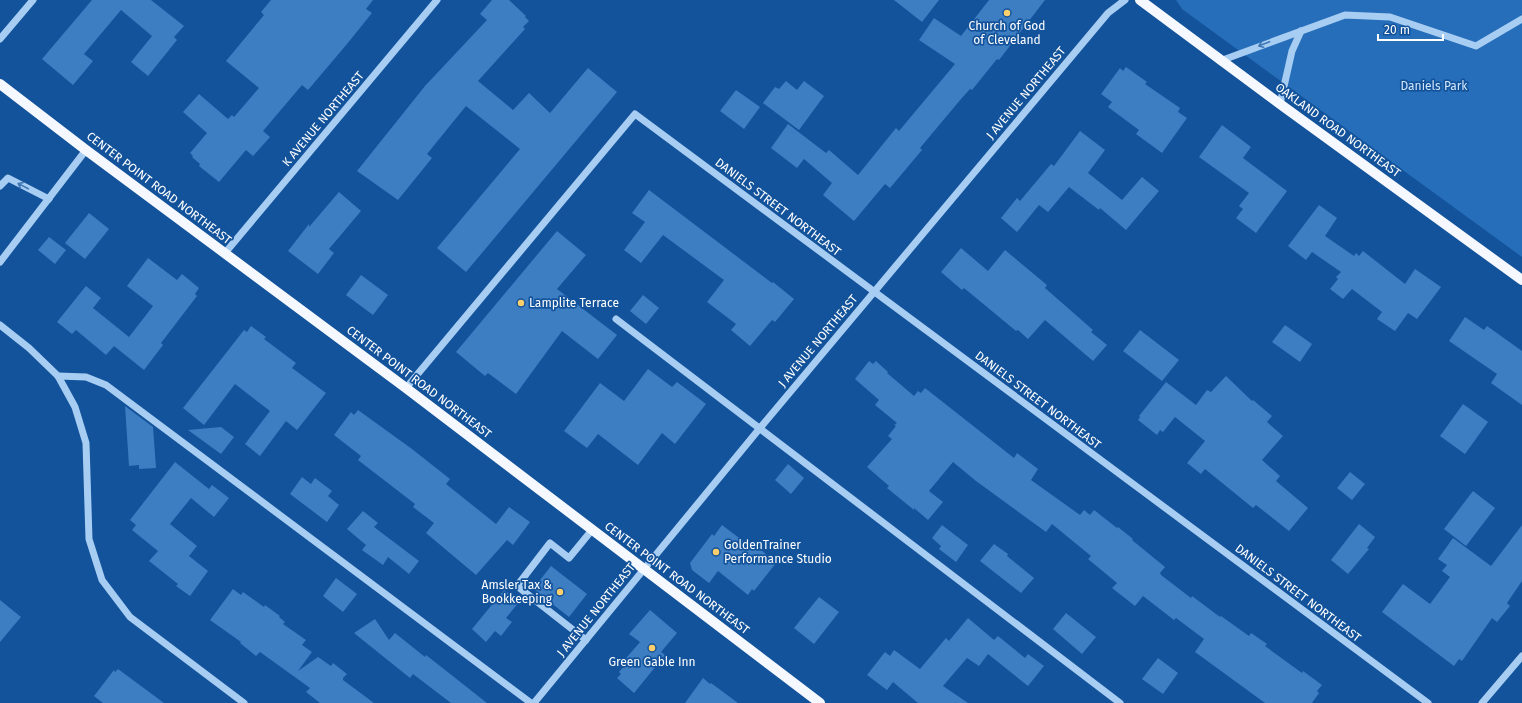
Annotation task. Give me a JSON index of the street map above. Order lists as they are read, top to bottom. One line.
{"streets":{"main road":["OAKLAND ROAD NORTHEAST","CENTER POINT ROAD NORTHEAST"],"street":["J AVENUE NORTHEAST","K AVENUE NORTHEAST","DANIELS STREET NORTHEAST"]},"crossings":[["J AVENUE NORTHEAST","CENTER POINT ROAD NORTHEAST"],["J AVENUE NORTHEAST","DANIELS STREET NORTHEAST"],["K AVENUE NORTHEAST","CENTER POINT ROAD NORTHEAST"],["CENTER POINT ROAD NORTHEAST","DANIELS STREET NORTHEAST"]],"parks":["Daniels Park"],"places":["Church of God of Cleveland","Lamplite Terrace","GoldenTrainer Performance Studio","Amsler Tax & Bookkeeping","Green Gable Inn"],"scale_bar":"20 m"}
